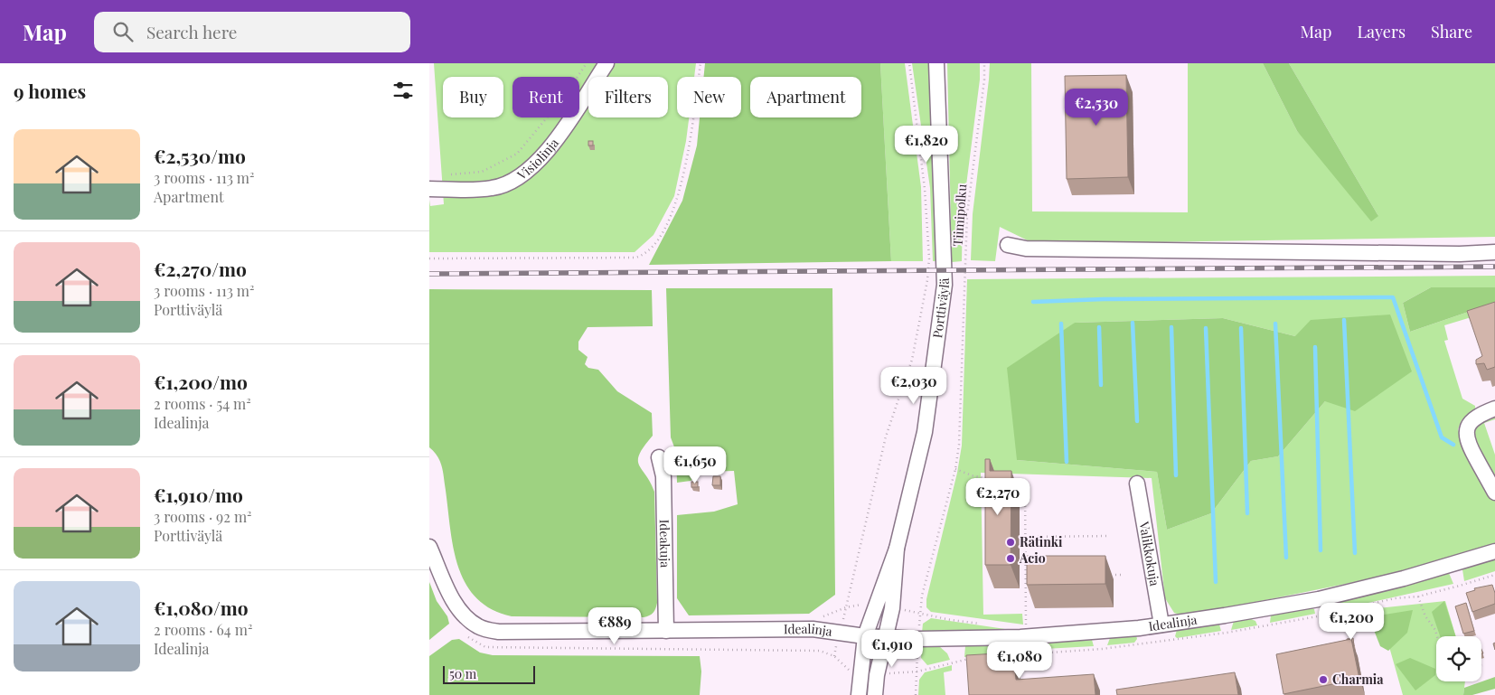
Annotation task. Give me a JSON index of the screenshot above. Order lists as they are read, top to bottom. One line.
{"streets":{"street":["Visiolinja","Porttiväylä","Ideakuja","Valikkokuja","Idealinja"],"path":["Tiimipolku"]},"crossings":[["Tiimipolku","Idealinja"],["Porttiväylä","Idealinja"],["Ideakuja","Idealinja"],["Valikkokuja","Idealinja"]],"places":["Rätinki","Acio","Charmia"],"scale_bar":"50 m","page":{"header":"Map","search":"Search here","nav":["Map","Layers","Share"],"heading":"9 homes","chip":["Buy","Rent","Filters","New","Apartment"],"price":["€2,530","€1,820","€2,030","€1,650","€2,270","€1,200","€889","€1,910","€1,080"],"list":[{"name":"€2,530/mo","note":"3 rooms · 113 m² · Apartment"},{"name":"€2,270/mo","note":"3 rooms · 113 m² · Porttiväylä"},{"name":"€1,200/mo","note":"2 rooms · 54 m² · Idealinja"},{"name":"€1,910/mo","note":"3 rooms · 92 m² · Porttiväylä"},{"name":"€1,080/mo","note":"2 rooms · 64 m² · Idealinja"}],"scale":"50 m"}}
